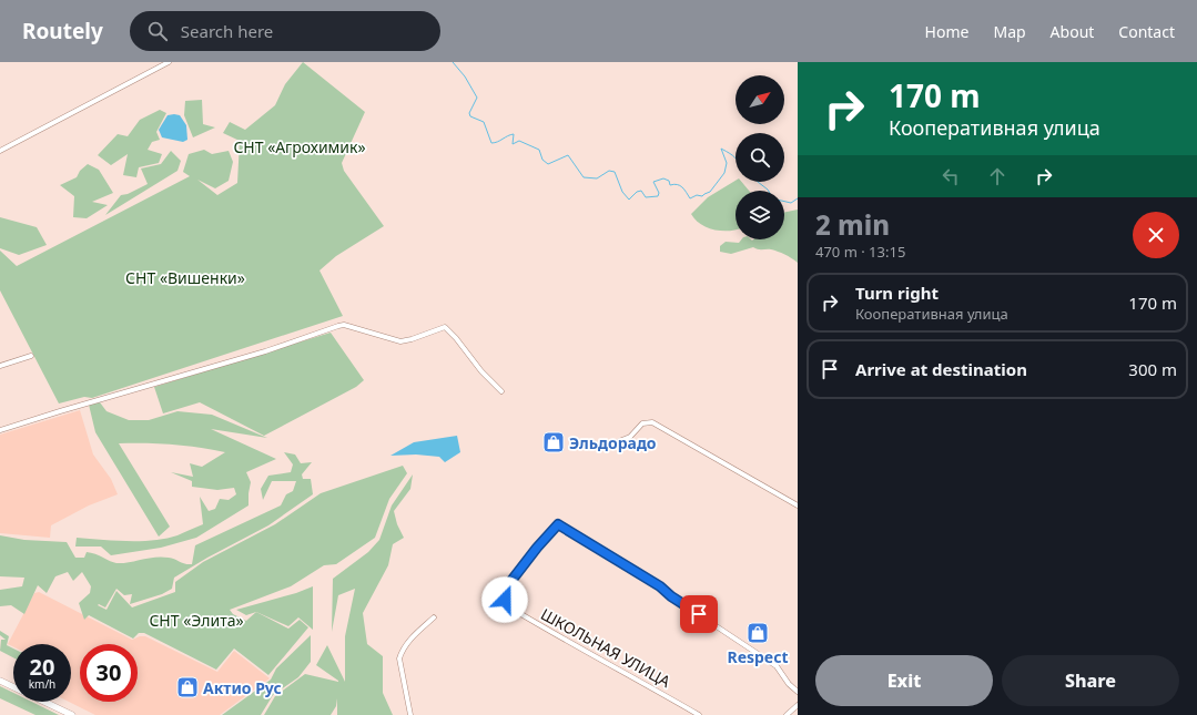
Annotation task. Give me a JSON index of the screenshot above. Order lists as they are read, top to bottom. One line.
{"streets":{"street":["ШКОЛЬНАЯ УЛИЦА"]},"parks":["СНТ «Агрохимик»","СНТ «Вишенки»","СНТ «Элита»"],"places":{"shop":["Эльдорадо","Respect","Актио Рус"]},"north":"top right","page":{"header":"Routely","search":"Search here","nav":["Home","Map","About","Contact"],"turn":["170 m","Кооперативная улица"],"heading":["2 min","470 m · 13:15"],"list":[{"name":"Turn right","note":"Кооперативная улица","value":"170 m"},{"name":"Arrive at destination","value":"300 m"}],"speed":"20 km/h","limit":"30","buttons":["Exit","Share"]}}
